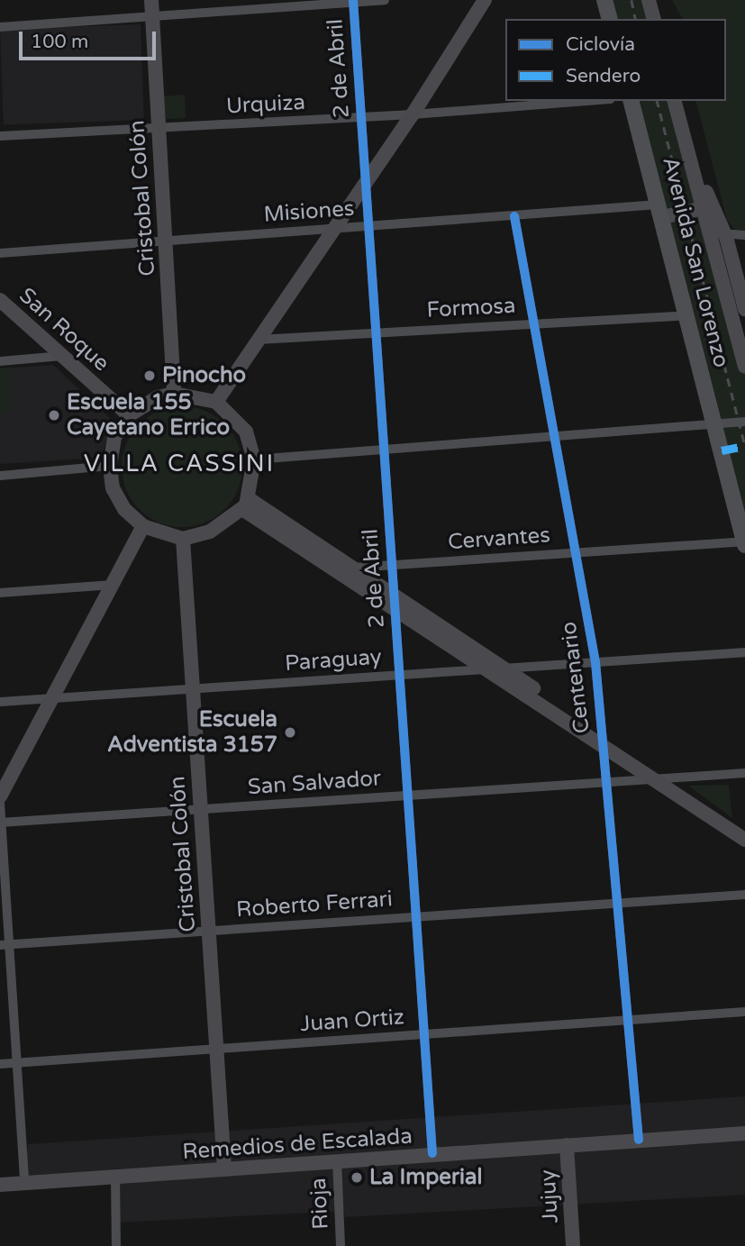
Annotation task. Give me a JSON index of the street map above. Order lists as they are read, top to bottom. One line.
{"streets":{"main road":["Avenida San Lorenzo"],"street":["2 de Abril","Urquiza","Cristobal Colón","Misiones","Formosa","San Roque","Cervantes","Paraguay","Centenario","San Salvador","Roberto Ferrari","Juan Ortiz","Remedios de Escalada","Jujuy","Rioja"]},"crossings":[["2 de Abril","Urquiza"],["2 de Abril","Misiones"],["2 de Abril","Formosa"],["2 de Abril","Cervantes"],["2 de Abril","Paraguay"],["2 de Abril","San Salvador"],["2 de Abril","Roberto Ferrari"],["2 de Abril","Juan Ortiz"],["2 de Abril","Remedios de Escalada"],["Urquiza","Cristobal Colón"],["Cristobal Colón","Misiones"],["Cristobal Colón","San Roque"],["Cristobal Colón","Paraguay"],["Cristobal Colón","San Salvador"],["Cristobal Colón","Roberto Ferrari"],["Cristobal Colón","Juan Ortiz"],["Cristobal Colón","Remedios de Escalada"],["Misiones","Avenida San Lorenzo"],["Misiones","Centenario"],["Avenida San Lorenzo","Formosa"],["Avenida San Lorenzo","Cervantes"],["Formosa","Centenario"],["Cervantes","Centenario"],["Paraguay","Centenario"],["Centenario","San Salvador"],["Centenario","Roberto Ferrari"],["Centenario","Juan Ortiz"],["Centenario","Remedios de Escalada"],["Remedios de Escalada","Jujuy"],["Remedios de Escalada","Rioja"]],"districts":["VILLA CASSINI"],"places":["Pinocho","Escuela 155 Cayetano Errico","Escuela Adventista 3157","La Imperial"],"legend":["Ciclovía","Sendero"],"scale_bar":"100 m"}
